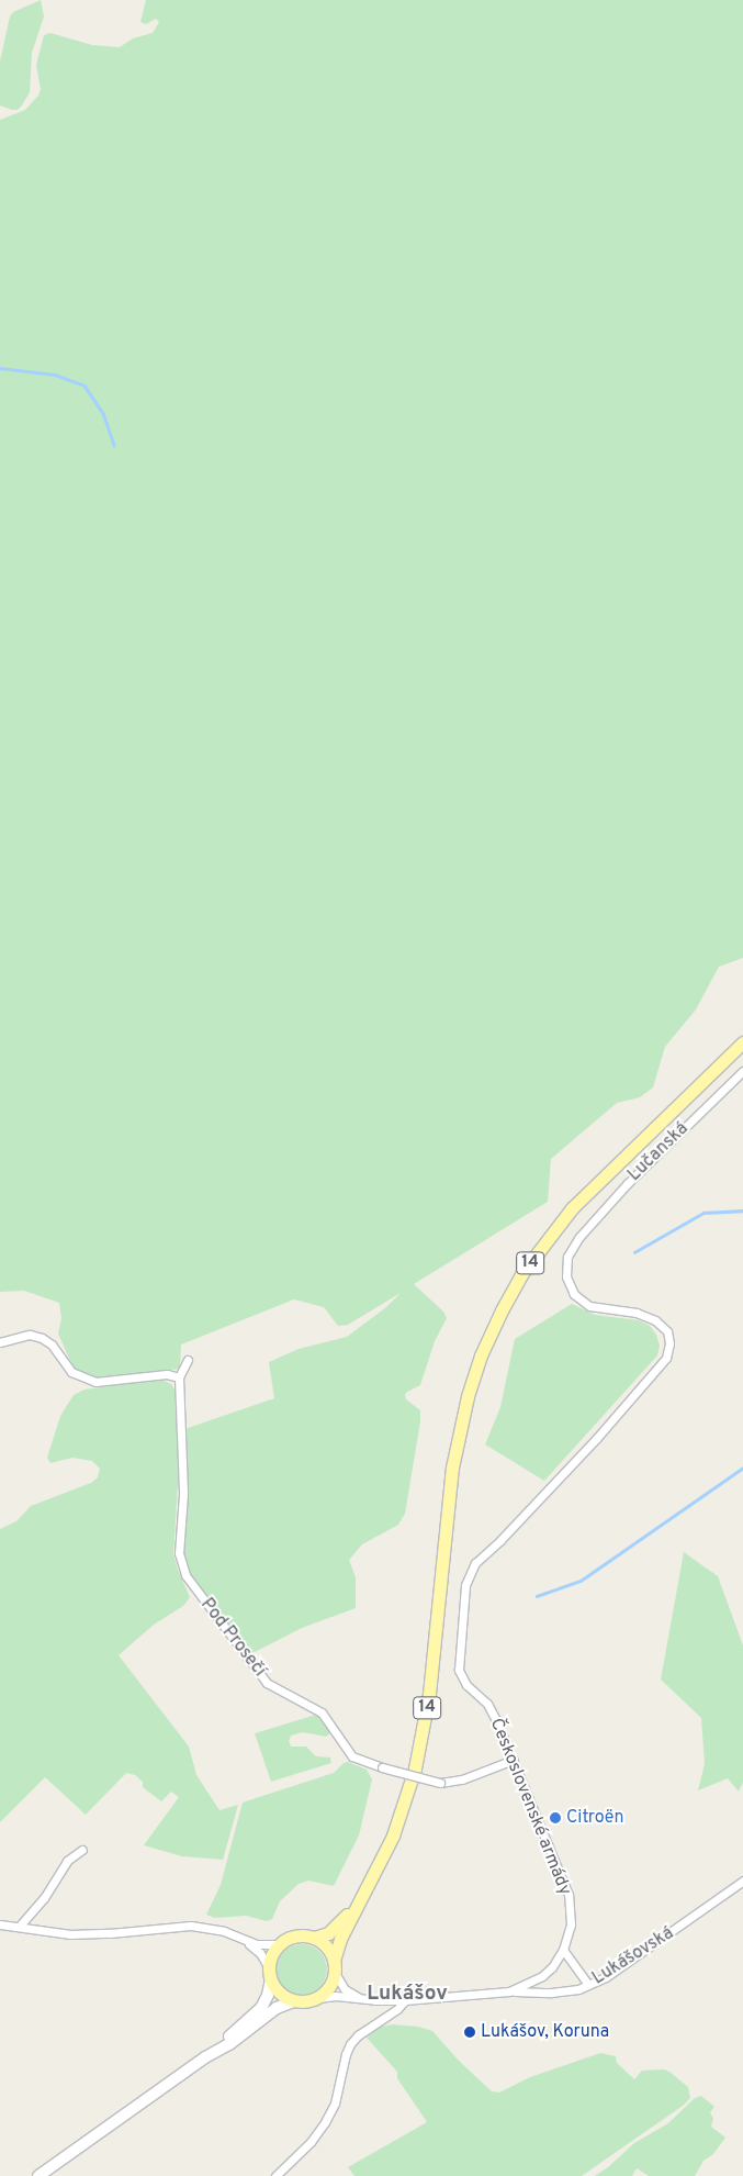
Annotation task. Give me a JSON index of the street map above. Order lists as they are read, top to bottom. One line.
{"streets":{"main road":["14","Československé armády"],"street":["Lučanská","Pod Prosečí","Lukášovská"]},"crossings":[["Lučanská","Československé armády"],["14","Československé armády"],["Pod Prosečí","Československé armády"],["Československé armády","Lukášovská"]],"districts":["Lukášov"],"places":["Citroën","Lukášov, Koruna"]}
